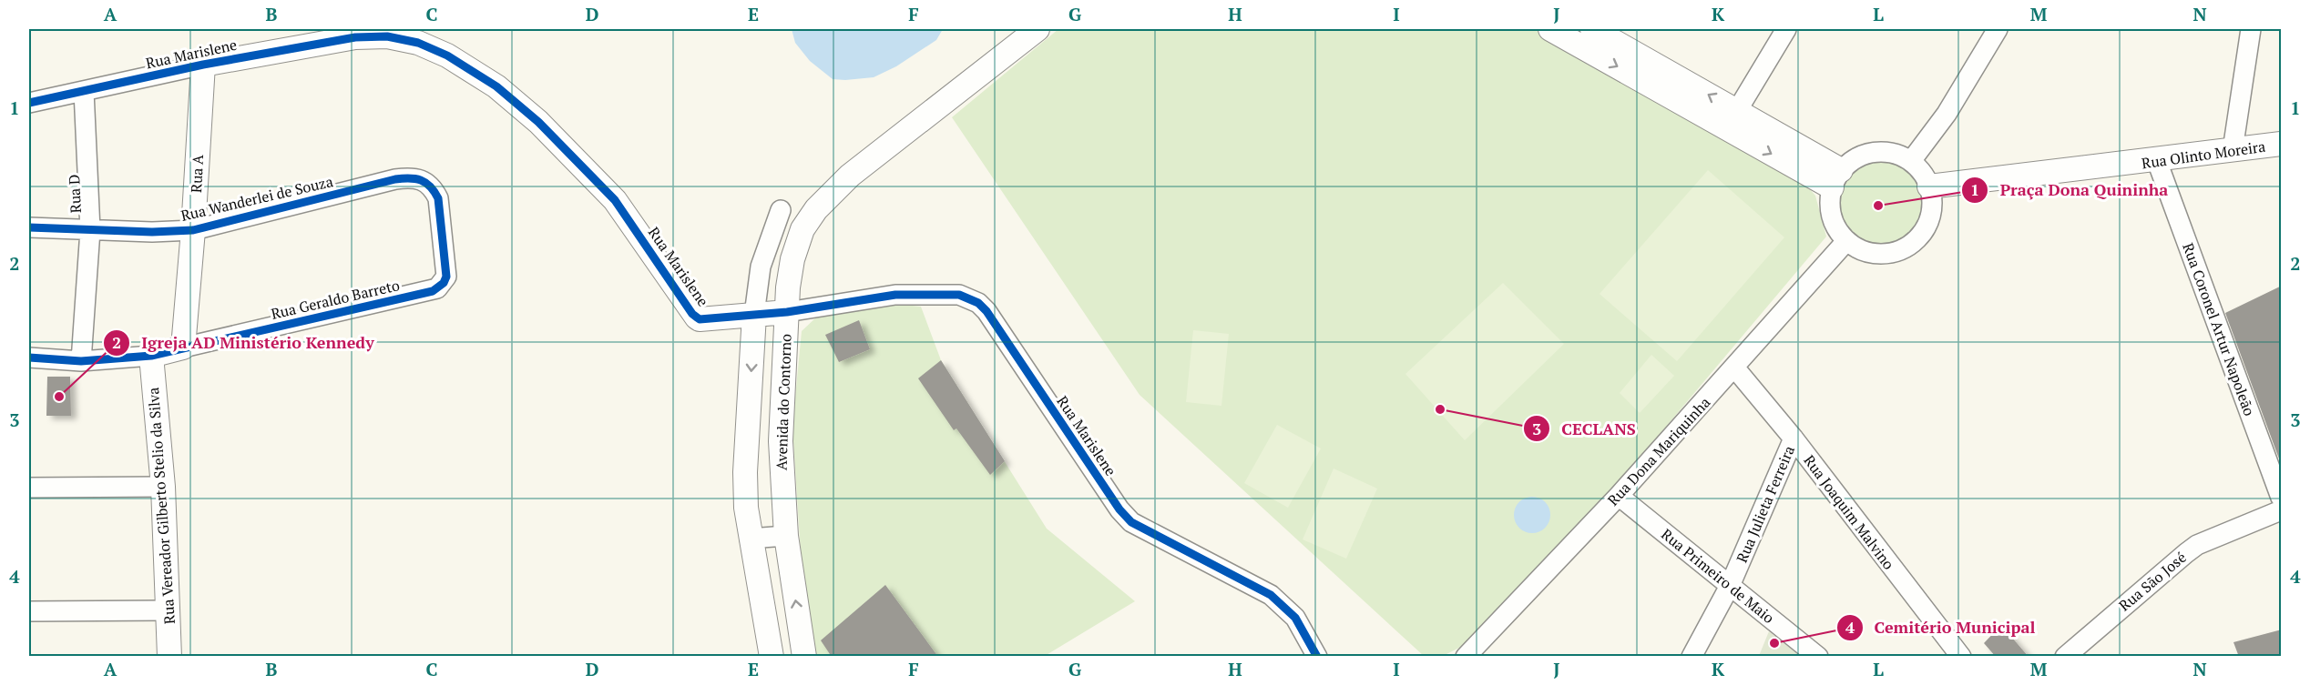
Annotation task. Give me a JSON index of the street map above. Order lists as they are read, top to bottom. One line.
{"streets":{"street":["Rua Marislene","Rua Olinto Moreira","Rua A","Rua D","Rua Wanderlei de Souza","Rua Geraldo Barreto","Rua Coronel Artur Napoleão","Avenida do Contorno","Rua Dona Mariquinha","Rua Julieta Ferreira","Rua Vereador Gilberto Stelio da Silva","Rua Joaquim Malvino","Rua Primeiro de Maio","Rua São José"]},"crossings":[["Rua Marislene","Rua A"],["Rua Marislene","Rua D"],["Rua Marislene","Avenida do Contorno"],["Rua Olinto Moreira","Rua Coronel Artur Napoleão"],["Rua Olinto Moreira","Rua Dona Mariquinha"],["Rua A","Rua Wanderlei de Souza"],["Rua A","Rua Geraldo Barreto"],["Rua D","Rua Wanderlei de Souza"],["Rua D","Rua Geraldo Barreto"],["Rua Wanderlei de Souza","Rua Geraldo Barreto"],["Rua Geraldo Barreto","Rua Vereador Gilberto Stelio da Silva"],["Rua Dona Mariquinha","Rua Joaquim Malvino"],["Rua Dona Mariquinha","Rua Primeiro de Maio"],["Rua Julieta Ferreira","Rua Joaquim Malvino"],["Rua Julieta Ferreira","Rua Primeiro de Maio"]],"places":["Praça Dona Quininha","Igreja AD Ministério Kennedy","CECLANS","Cemitério Municipal"],"grid":{"columns":["A","B","C","D","E","F","G","H","I","J","K","L","M","N"],"rows":["1","2","3","4"]}}
